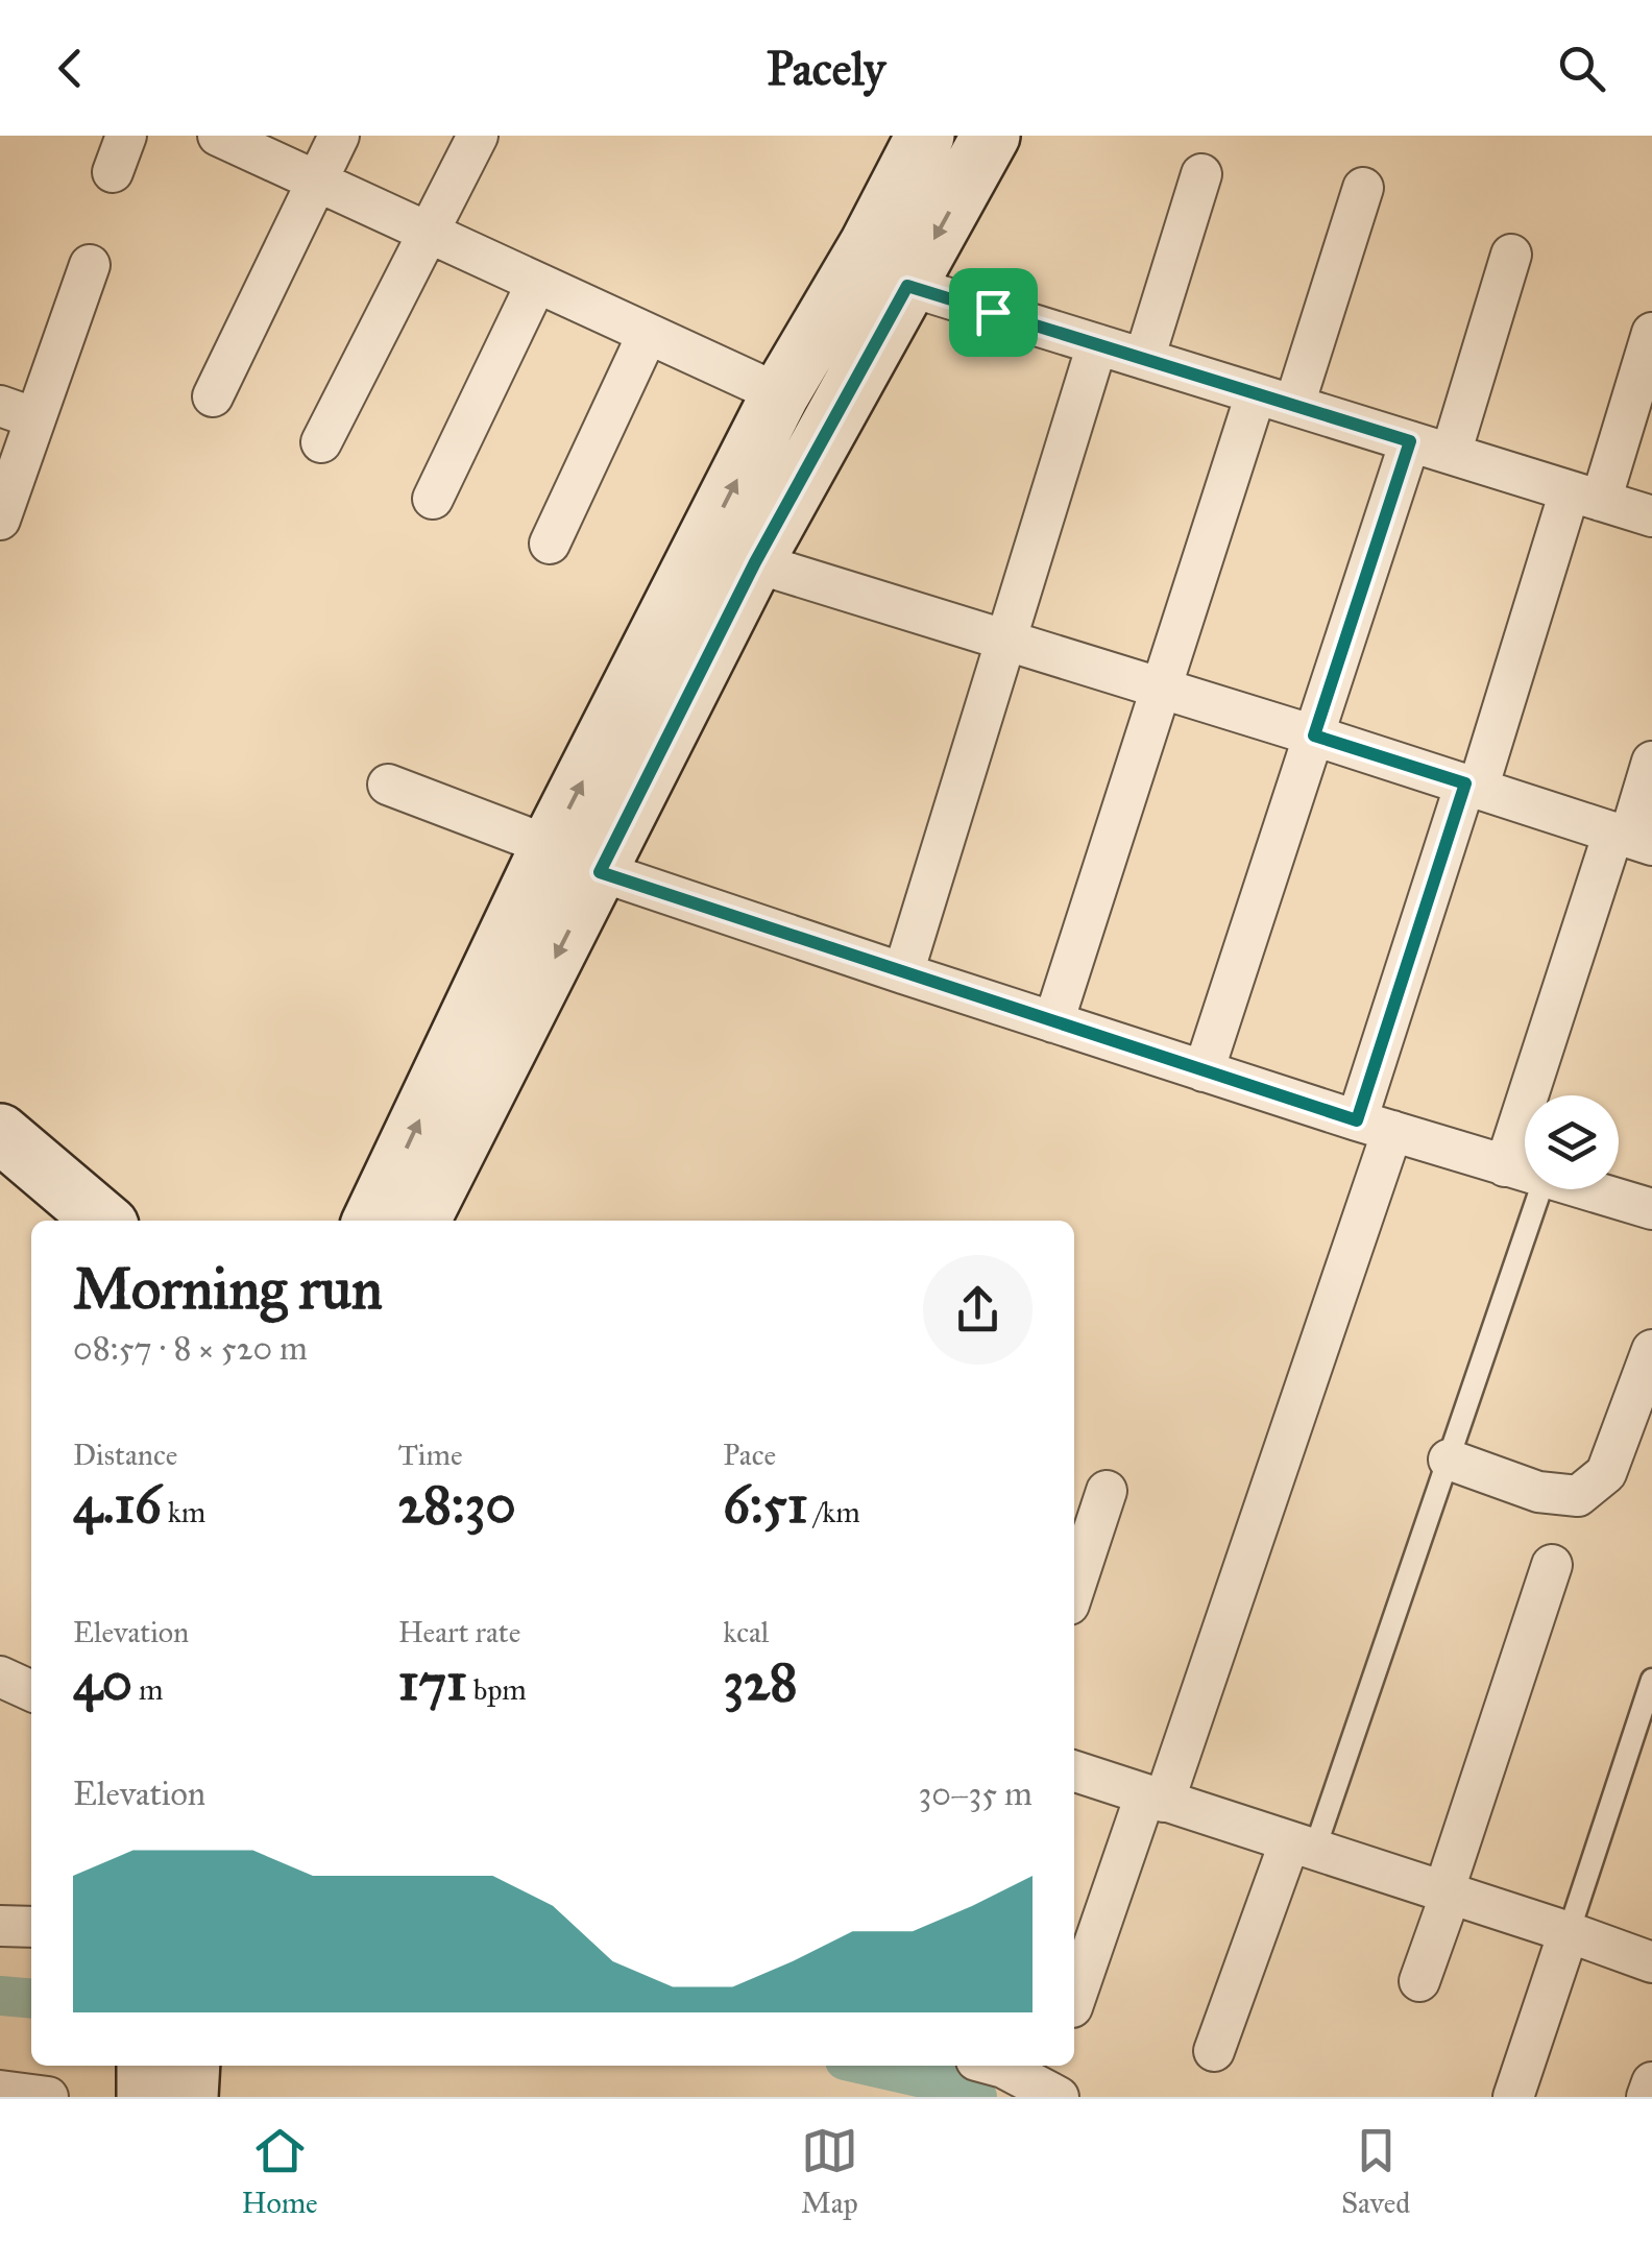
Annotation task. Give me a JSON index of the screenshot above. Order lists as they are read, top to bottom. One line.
{"page":{"header":"Pacely","heading":["Morning run","08:57 · 8 × 520 m"],"stats":[["Distance","4.16 km"],["Time","28:30"],["Pace","6:51 /km"],["Elevation","40 m"],["Heart rate","171 bpm"],["kcal","328"]],"chart":["Elevation","30–35 m"],"tabs":["Home","Map","Saved"]}}
